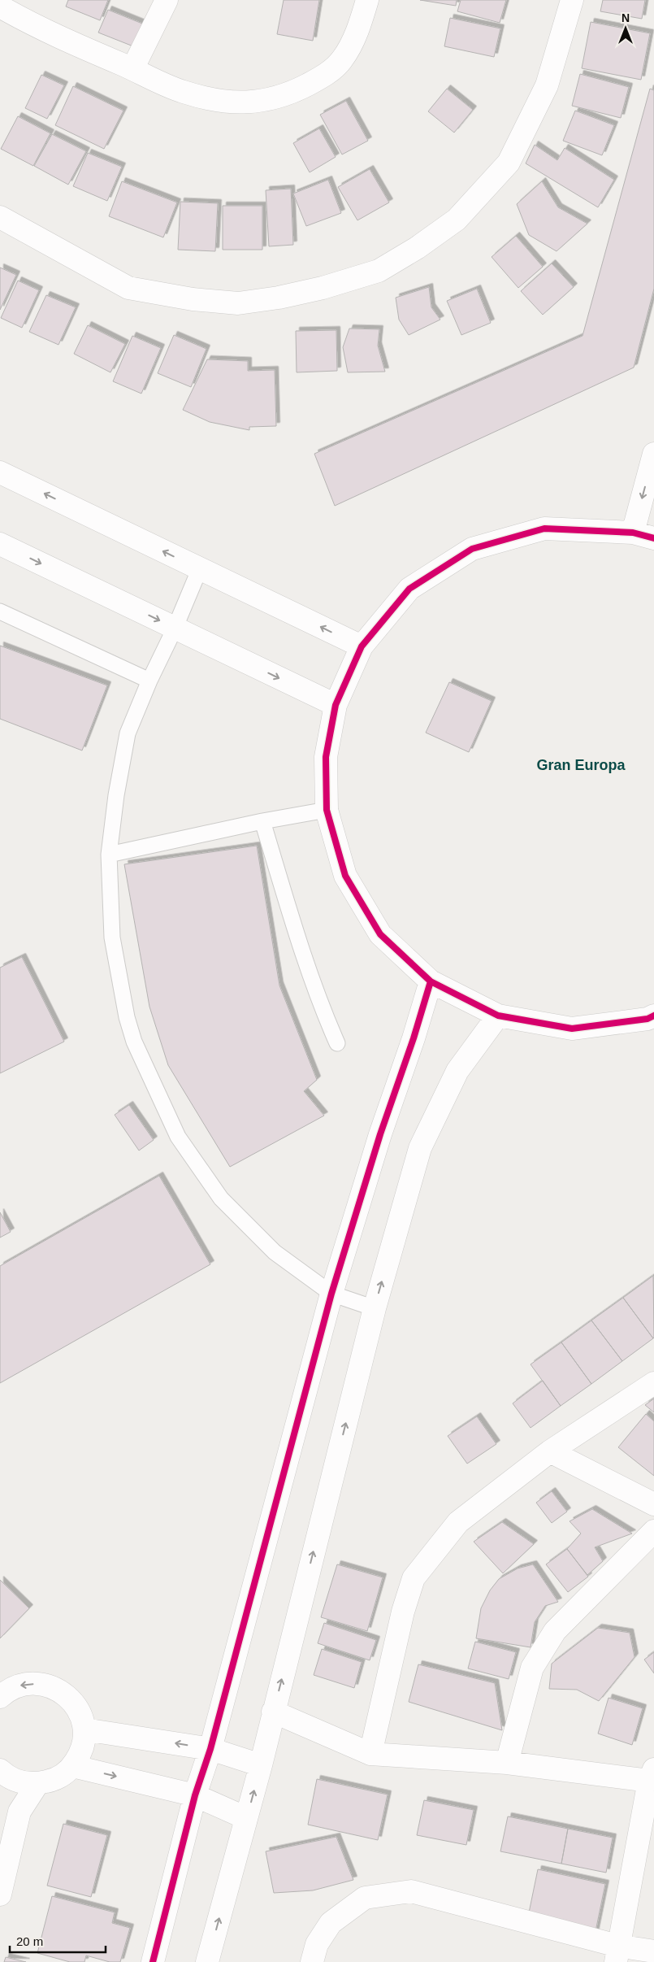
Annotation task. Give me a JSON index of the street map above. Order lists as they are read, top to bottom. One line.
{"districts":["Gran Europa"],"scale_bar":"20 m","north":"top"}
